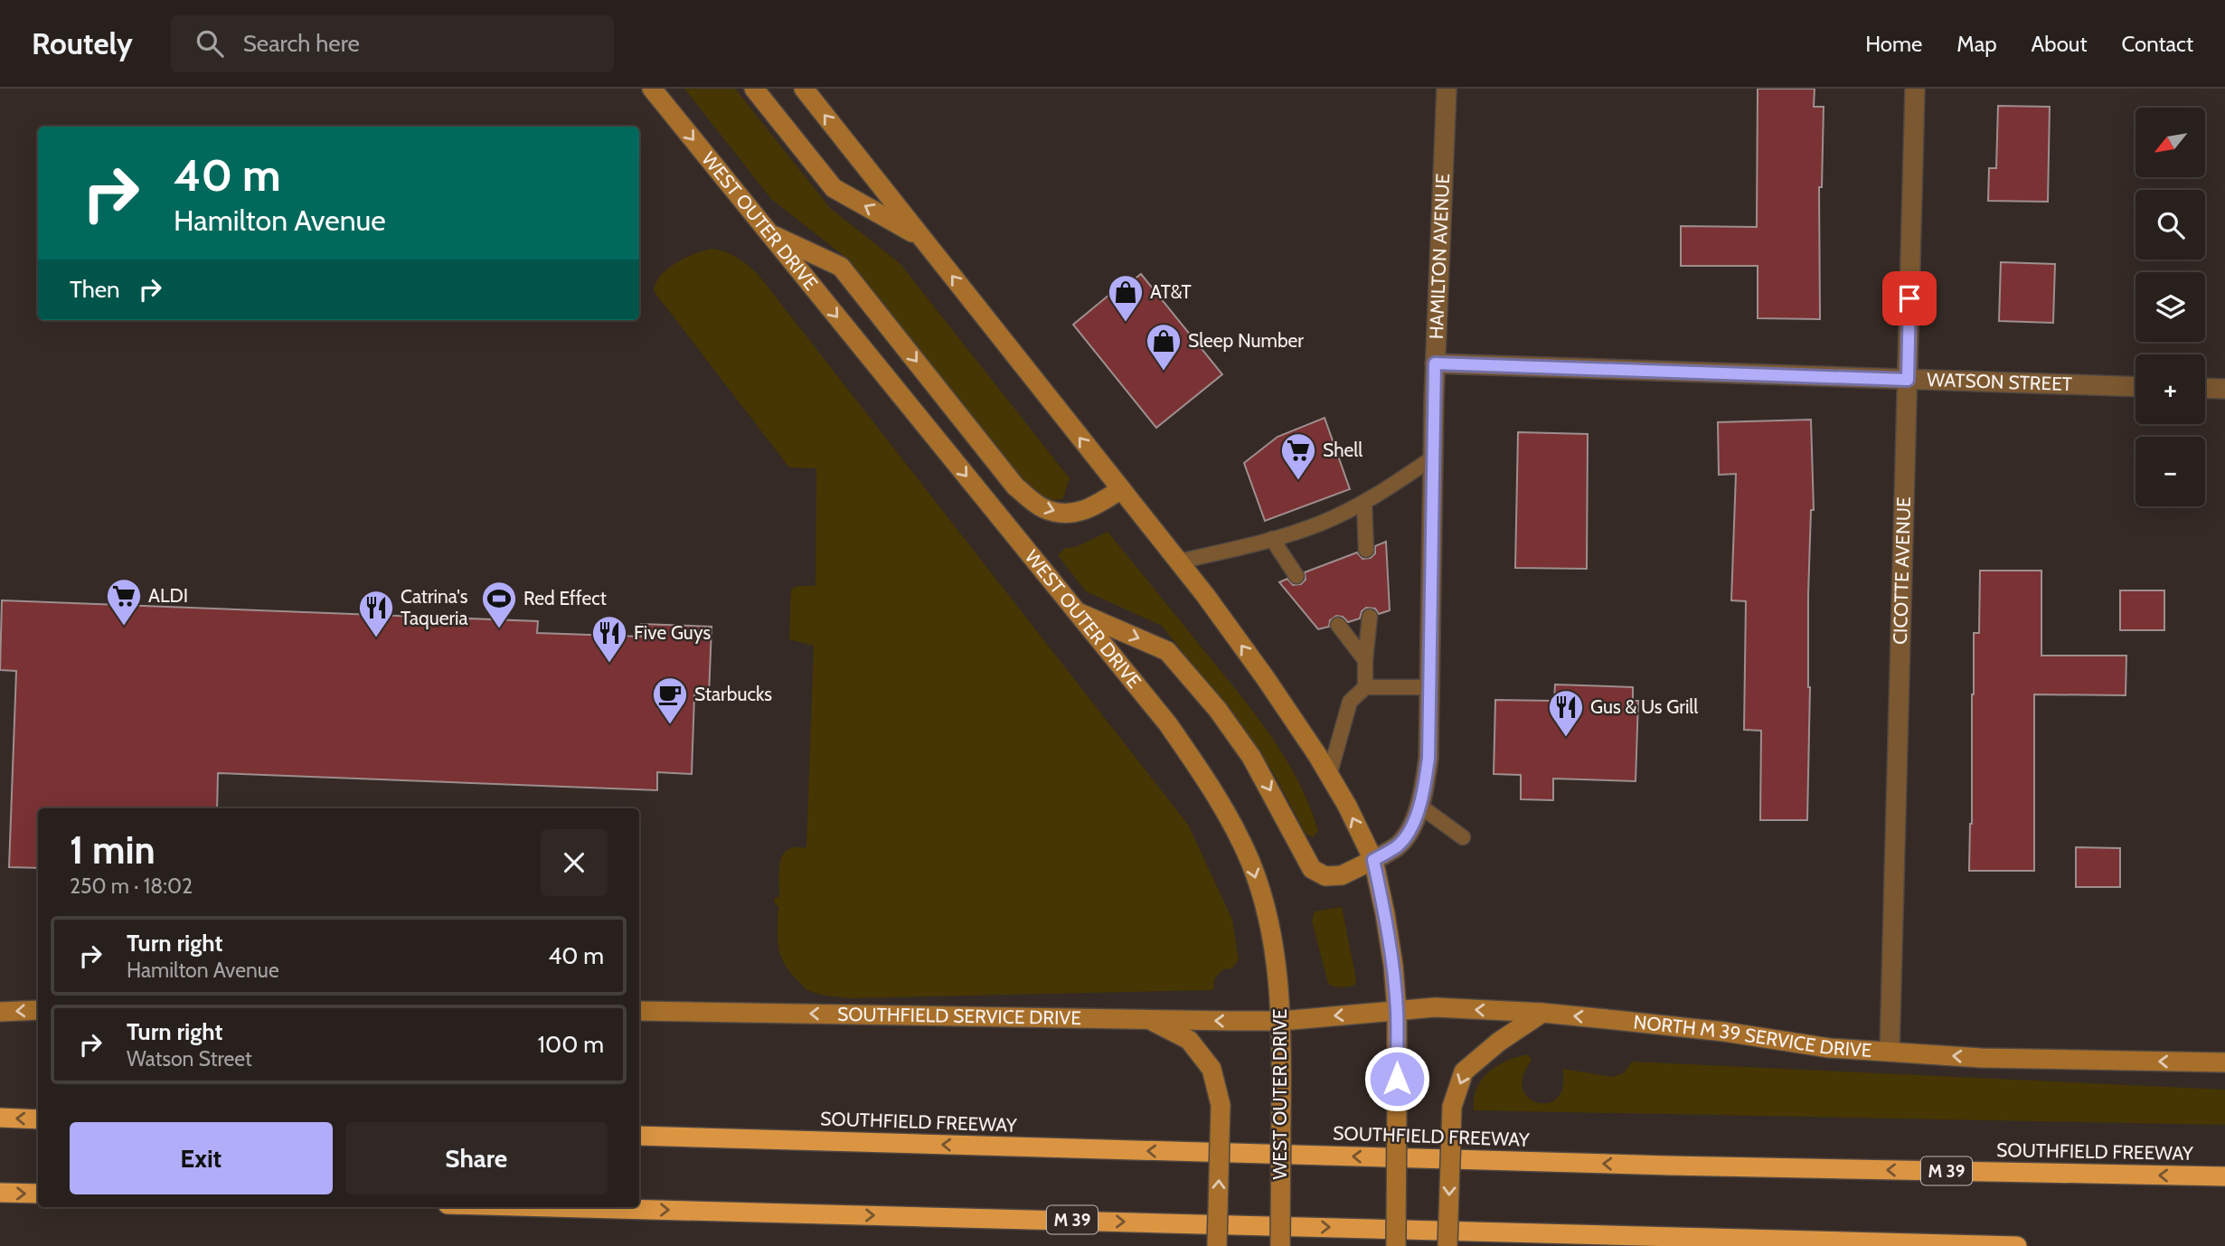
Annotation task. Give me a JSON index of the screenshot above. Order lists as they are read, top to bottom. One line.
{"streets":{"highway":["SOUTHFIELD FREEWAY","M 39"],"main road":["WEST OUTER DRIVE","SOUTHFIELD SERVICE DRIVE","NORTH M 39 SERVICE DRIVE"],"street":["HAMILTON AVENUE","WATSON STREET","CICOTTE AVENUE"]},"crossings":[["WEST OUTER DRIVE","SOUTHFIELD SERVICE DRIVE"],["WEST OUTER DRIVE","NORTH M 39 SERVICE DRIVE"],["HAMILTON AVENUE","WATSON STREET"],["WATSON STREET","CICOTTE AVENUE"],["CICOTTE AVENUE","NORTH M 39 SERVICE DRIVE"],["SOUTHFIELD SERVICE DRIVE","NORTH M 39 SERVICE DRIVE"]],"one_way":["SOUTHFIELD SERVICE DRIVE","NORTH M 39 SERVICE DRIVE"],"places":{"shop":["AT&T","Sleep Number"],"supermarket":["Shell","ALDI"],"sports":["Red Effect"],"restaurant":["Catrina's Taqueria","Five Guys","Gus & Us Grill"],"cafe":["Starbucks"]},"north":"bottom left","page":{"header":"Routely","search":"Search here","nav":["Home","Map","About","Contact"],"map_buttons":["+","−"],"turn":["40 m","Hamilton Avenue"],"then":"Then","heading":["1 min","250 m · 18:02"],"list":[{"name":"Turn right","note":"Hamilton Avenue","value":"40 m"},{"name":"Turn right","note":"Watson Street","value":"100 m"}],"buttons":["Exit","Share"]}}
